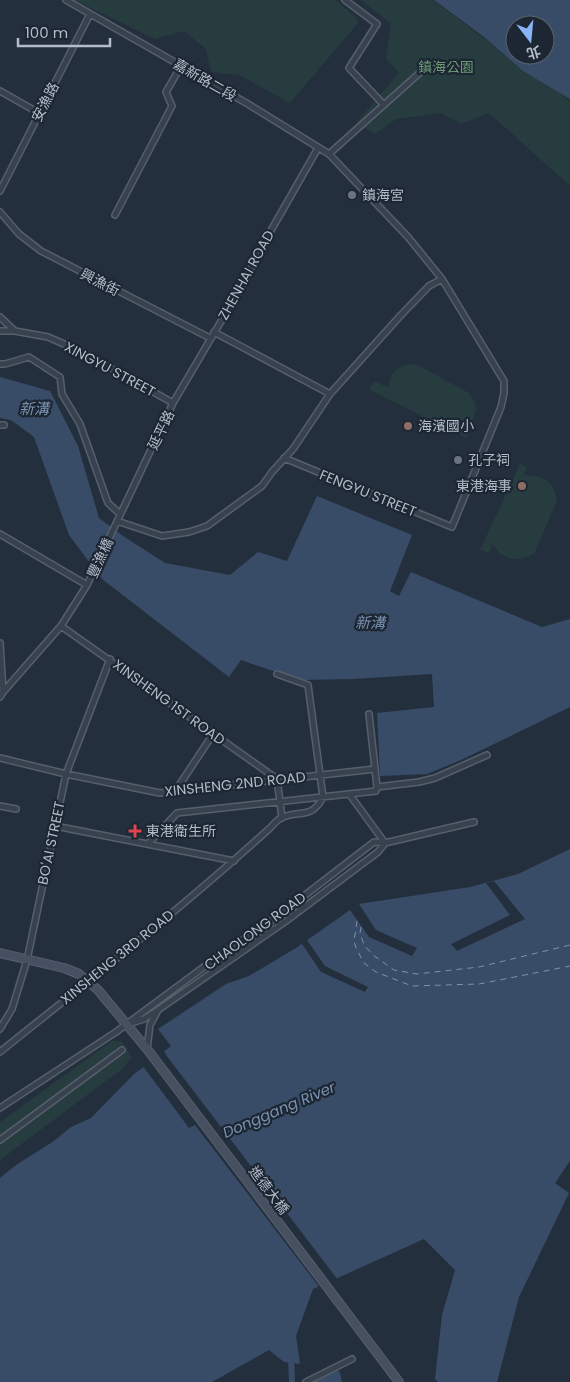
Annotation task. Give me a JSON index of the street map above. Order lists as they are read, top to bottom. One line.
{"streets":{"street":["嘉新路二段","安漁路","ZHENHAI ROAD","興漁街","XINGYU STREET","延平路","FENGYU STREET","豐漁橋","XINSHENG 1ST ROAD","XINSHENG 2ND ROAD","BO'AI STREET","CHAOLONG ROAD","XINSHENG 3RD ROAD","進德大橋"]},"crossings":[["嘉新路二段","安漁路"],["嘉新路二段","ZHENHAI ROAD"],["ZHENHAI ROAD","延平路"],["興漁街","延平路"],["XINGYU STREET","延平路"],["延平路","豐漁橋"],["豐漁橋","XINSHENG 1ST ROAD"],["XINSHENG 1ST ROAD","XINSHENG 2ND ROAD"],["XINSHENG 1ST ROAD","BO'AI STREET"],["XINSHENG 2ND ROAD","BO'AI STREET"],["BO'AI STREET","進德大橋"],["CHAOLONG ROAD","進德大橋"],["XINSHENG 3RD ROAD","進德大橋"]],"water":["新溝","Donggang River"],"parks":["鎮海公園"],"places":{"other":["鎮海宮","海濱國小","孔子祠","東港海事"],"health":["東港衛生所"]},"scale_bar":"100 m","north":"bottom"}
